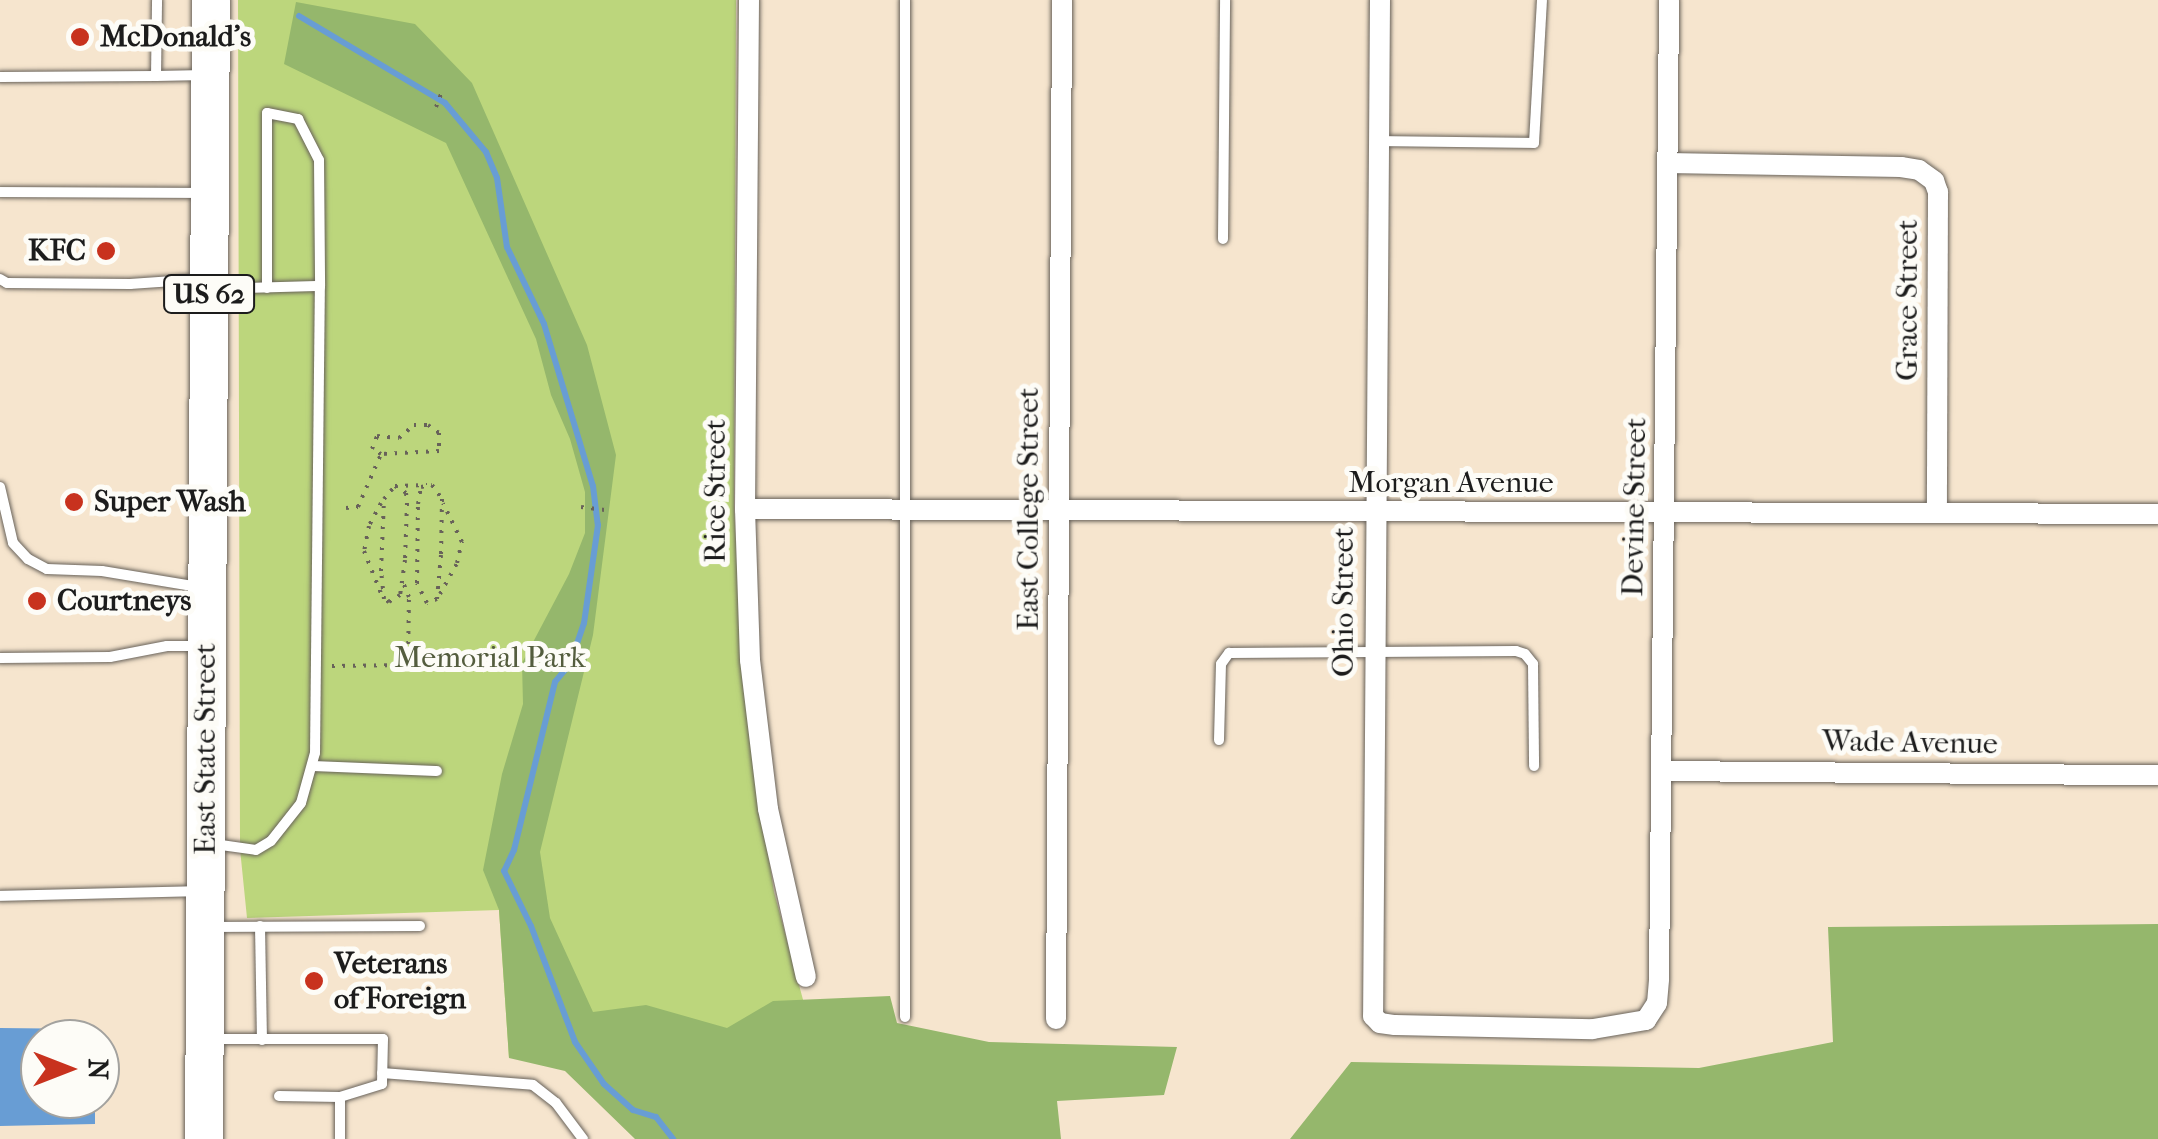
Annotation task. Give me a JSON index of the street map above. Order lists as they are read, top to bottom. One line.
{"streets":{"highway":["US 62","East State Street"],"street":["Grace Street","Morgan Avenue","Rice Street","Devine Street","East College Street","Ohio Street","Wade Avenue"]},"crossings":[["Grace Street","Morgan Avenue"],["Grace Street","Devine Street"],["Morgan Avenue","Rice Street"],["Morgan Avenue","Devine Street"],["Morgan Avenue","East College Street"],["Morgan Avenue","Ohio Street"],["Devine Street","Ohio Street"],["Devine Street","Wade Avenue"]],"parks":["Memorial Park"],"places":["McDonald's","KFC","Super Wash","Courtneys","Veterans of Foreign"],"north":"right"}
